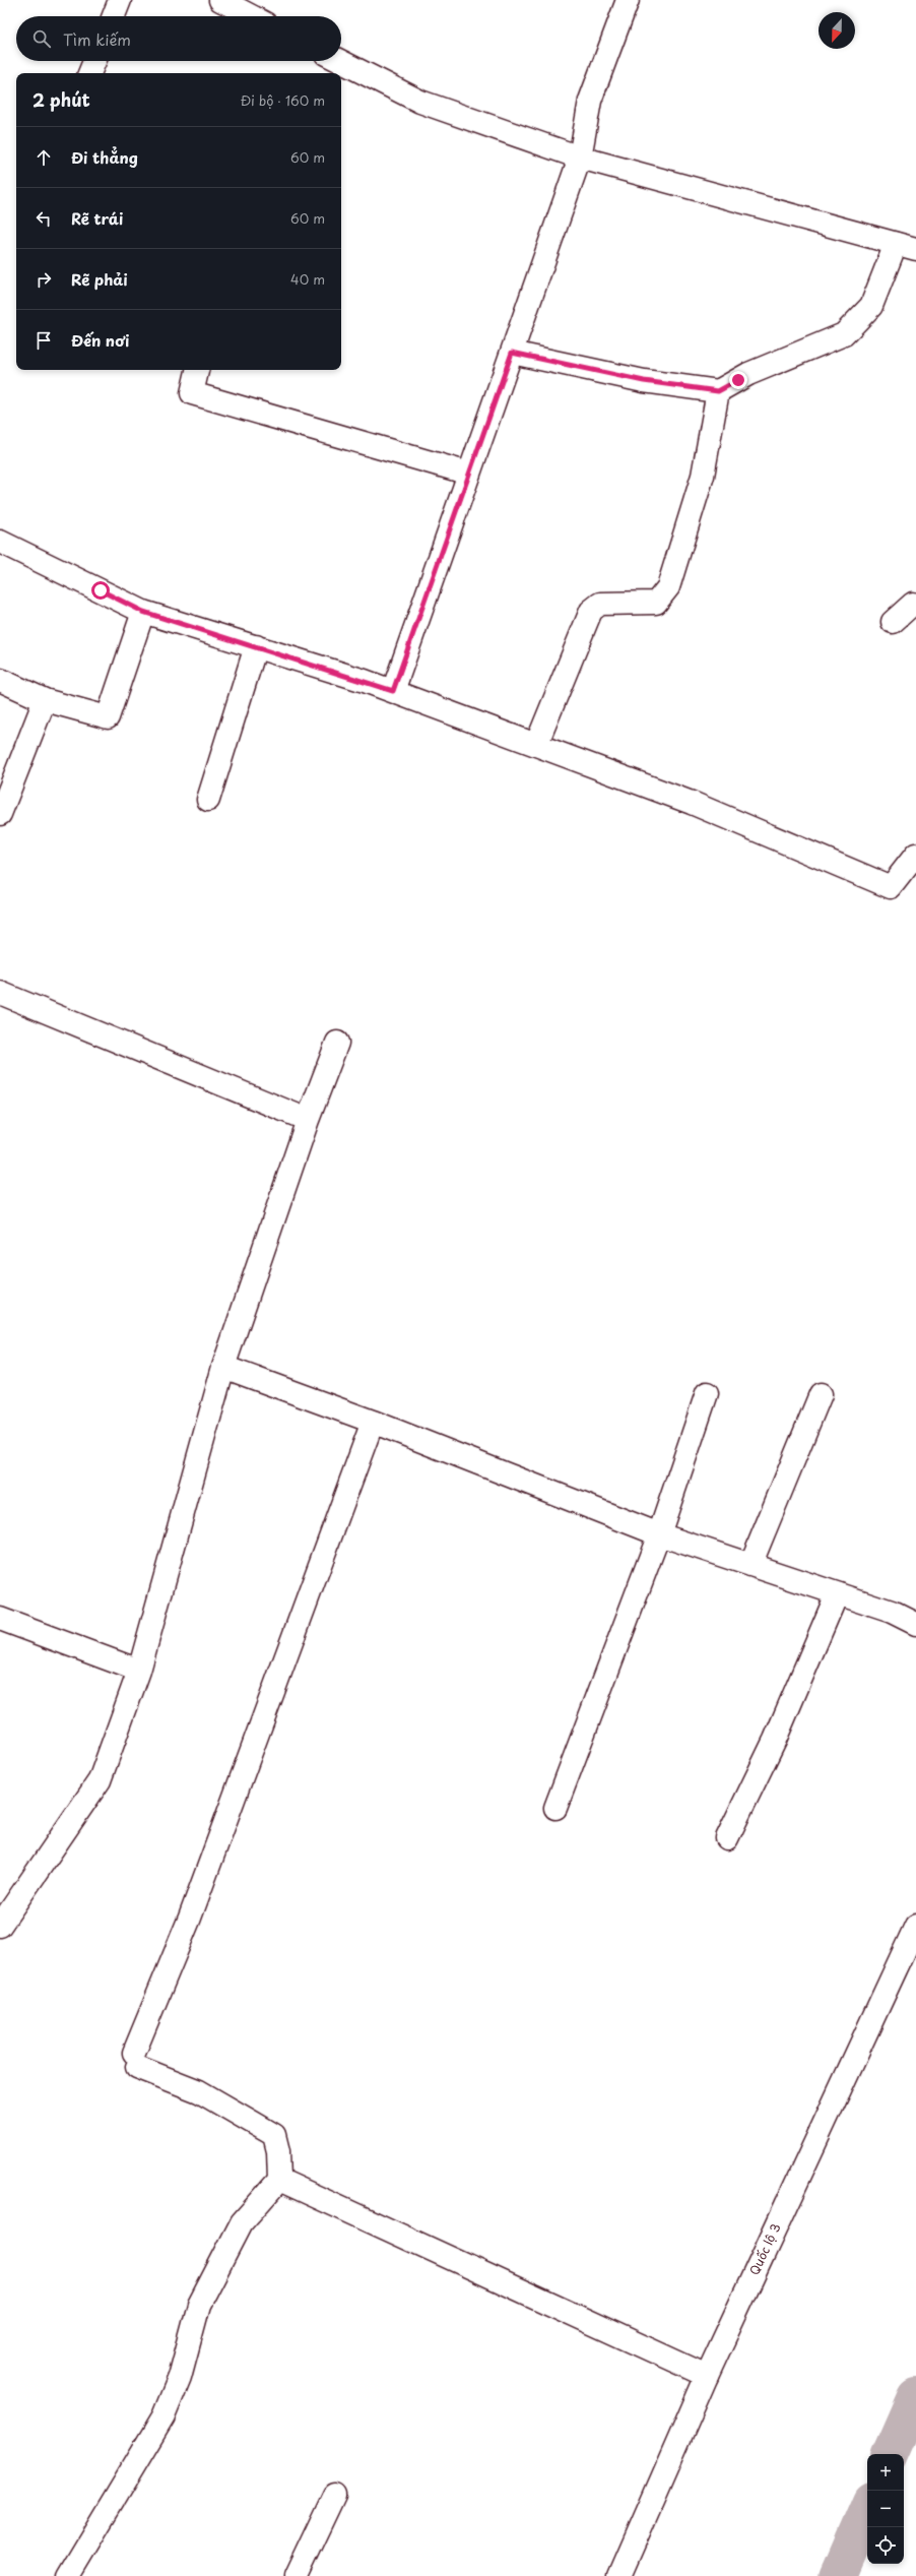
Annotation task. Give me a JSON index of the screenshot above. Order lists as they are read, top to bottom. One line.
{"streets":{"main road":["Quốc lộ 3"]},"north":"bottom","page":{"search":"Tìm kiếm","heading":["2 phút","Đi bộ · 160 m"],"list":[["Đi thẳng","60 m"],["Rẽ trái","60 m"],["Rẽ phải","40 m"],"Đến nơi"],"map_buttons":["+","−"]}}
